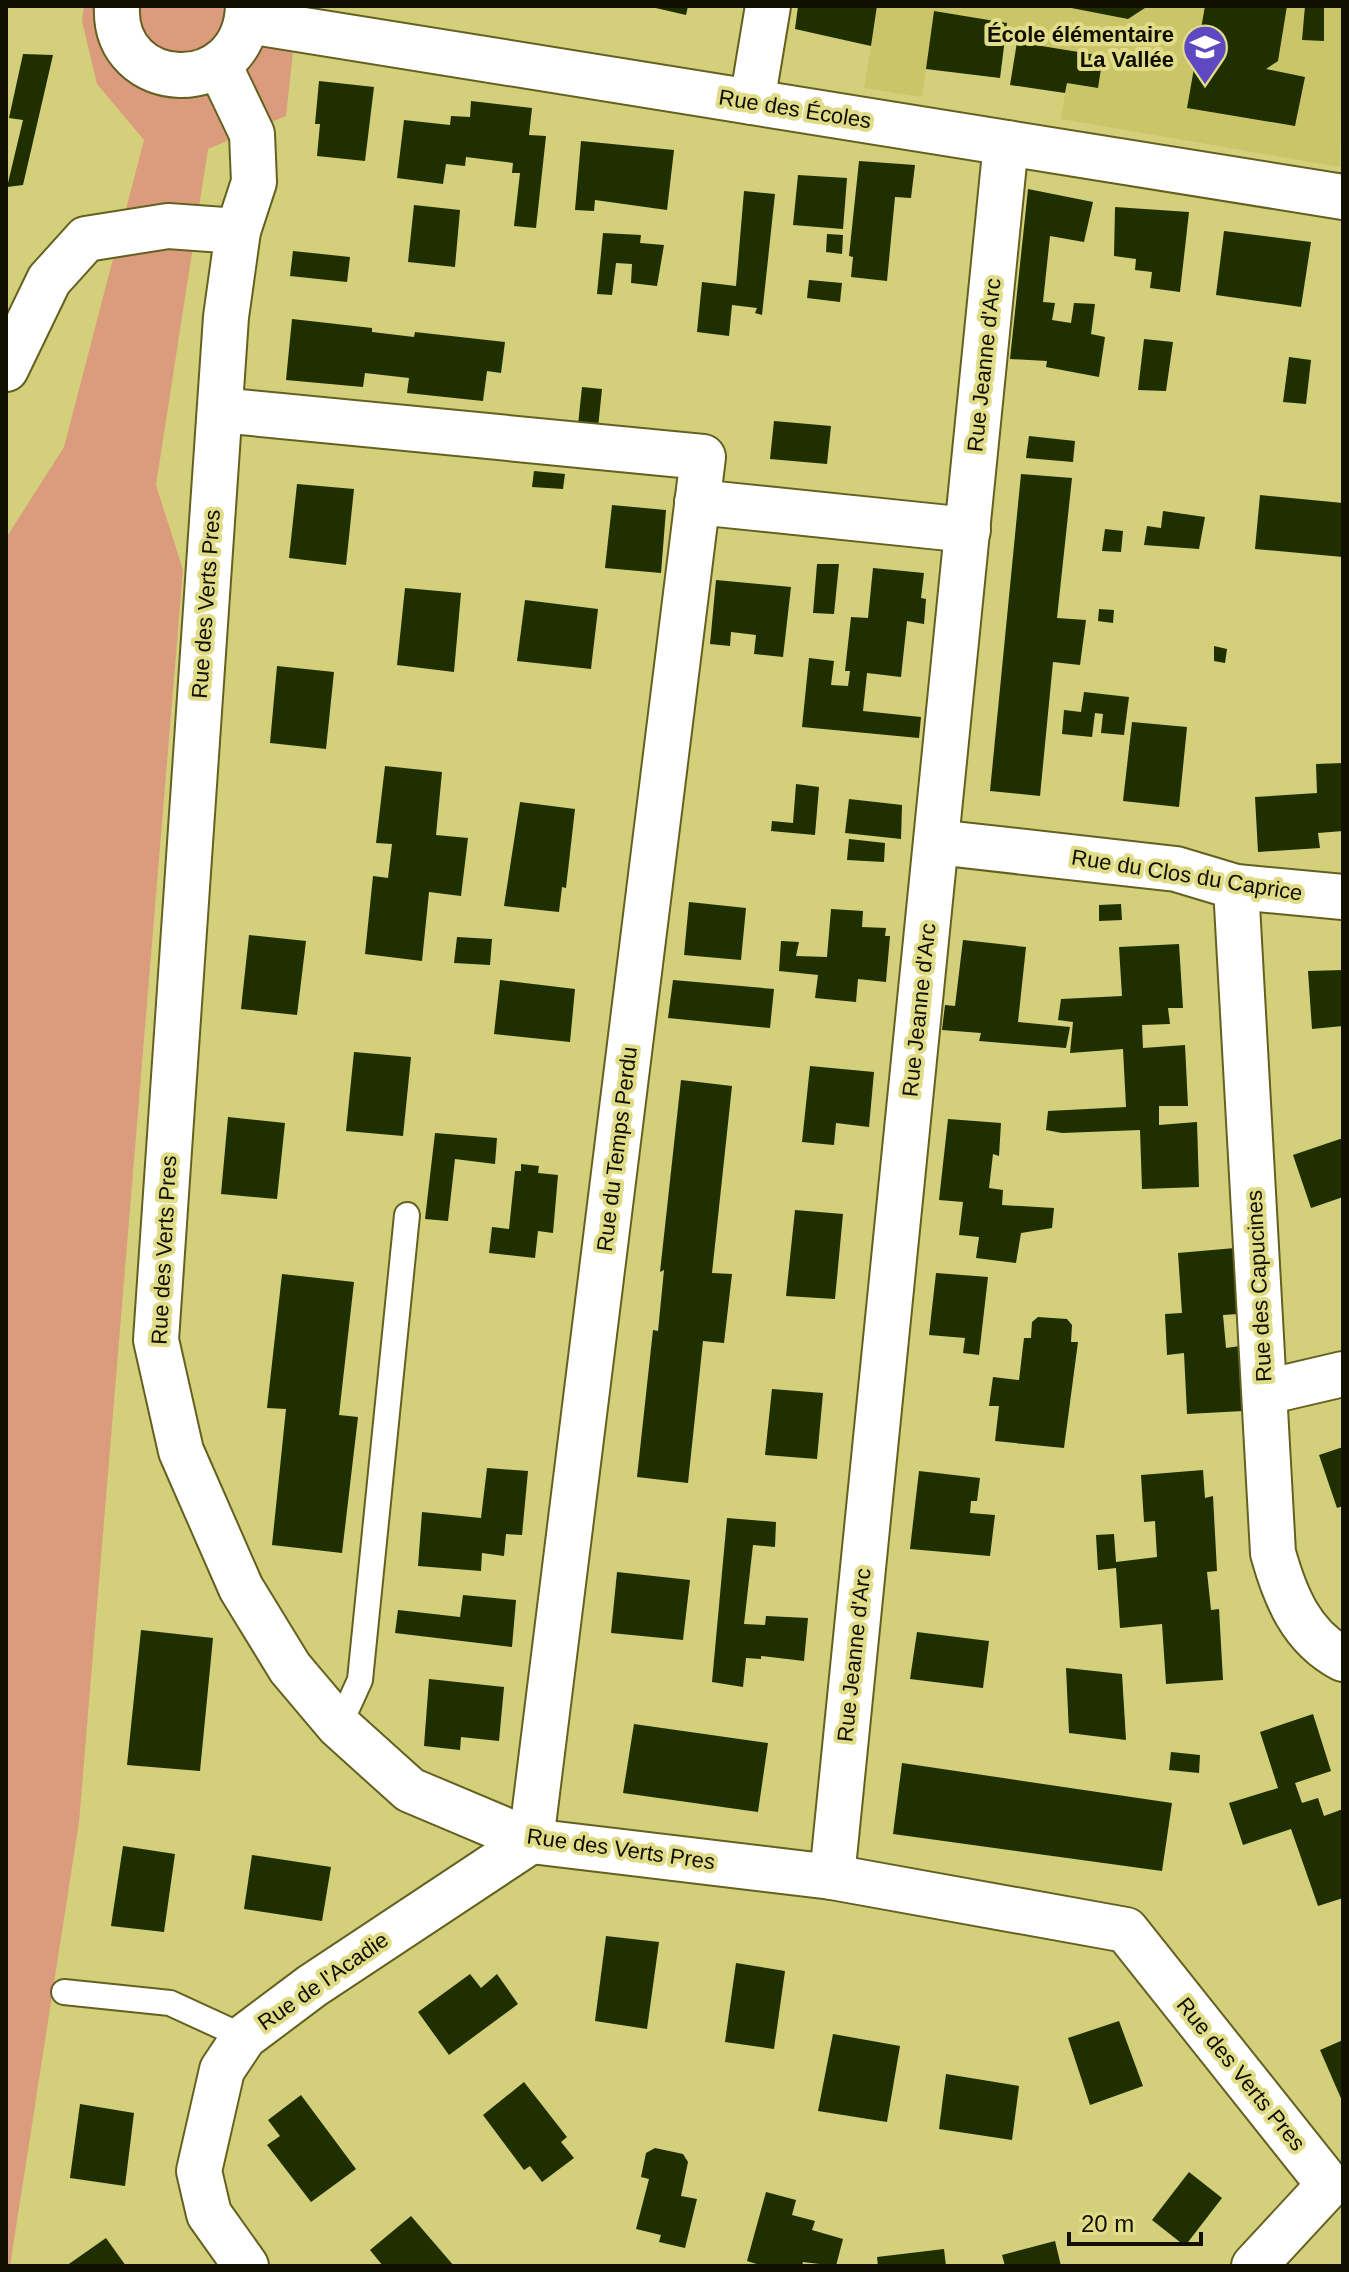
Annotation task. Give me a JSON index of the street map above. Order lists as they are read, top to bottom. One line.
{"streets":{"street":["Rue des Écoles","Rue Jeanne d'Arc","Rue des Verts Pres","Rue du Clos du Caprice","Rue du Temps Perdu","Rue des Capucines","Rue de l'Acadie"]},"crossings":[["Rue des Écoles","Rue Jeanne d'Arc"],["Rue Jeanne d'Arc","Rue des Verts Pres"],["Rue Jeanne d'Arc","Rue du Clos du Caprice"],["Rue des Verts Pres","Rue du Temps Perdu"],["Rue des Verts Pres","Rue de l'Acadie"],["Rue du Clos du Caprice","Rue des Capucines"],["Rue du Temps Perdu","Rue de l'Acadie"]],"places":{"school or university":["École élémentaire La Vallée"]},"scale_bar":"20 m"}
